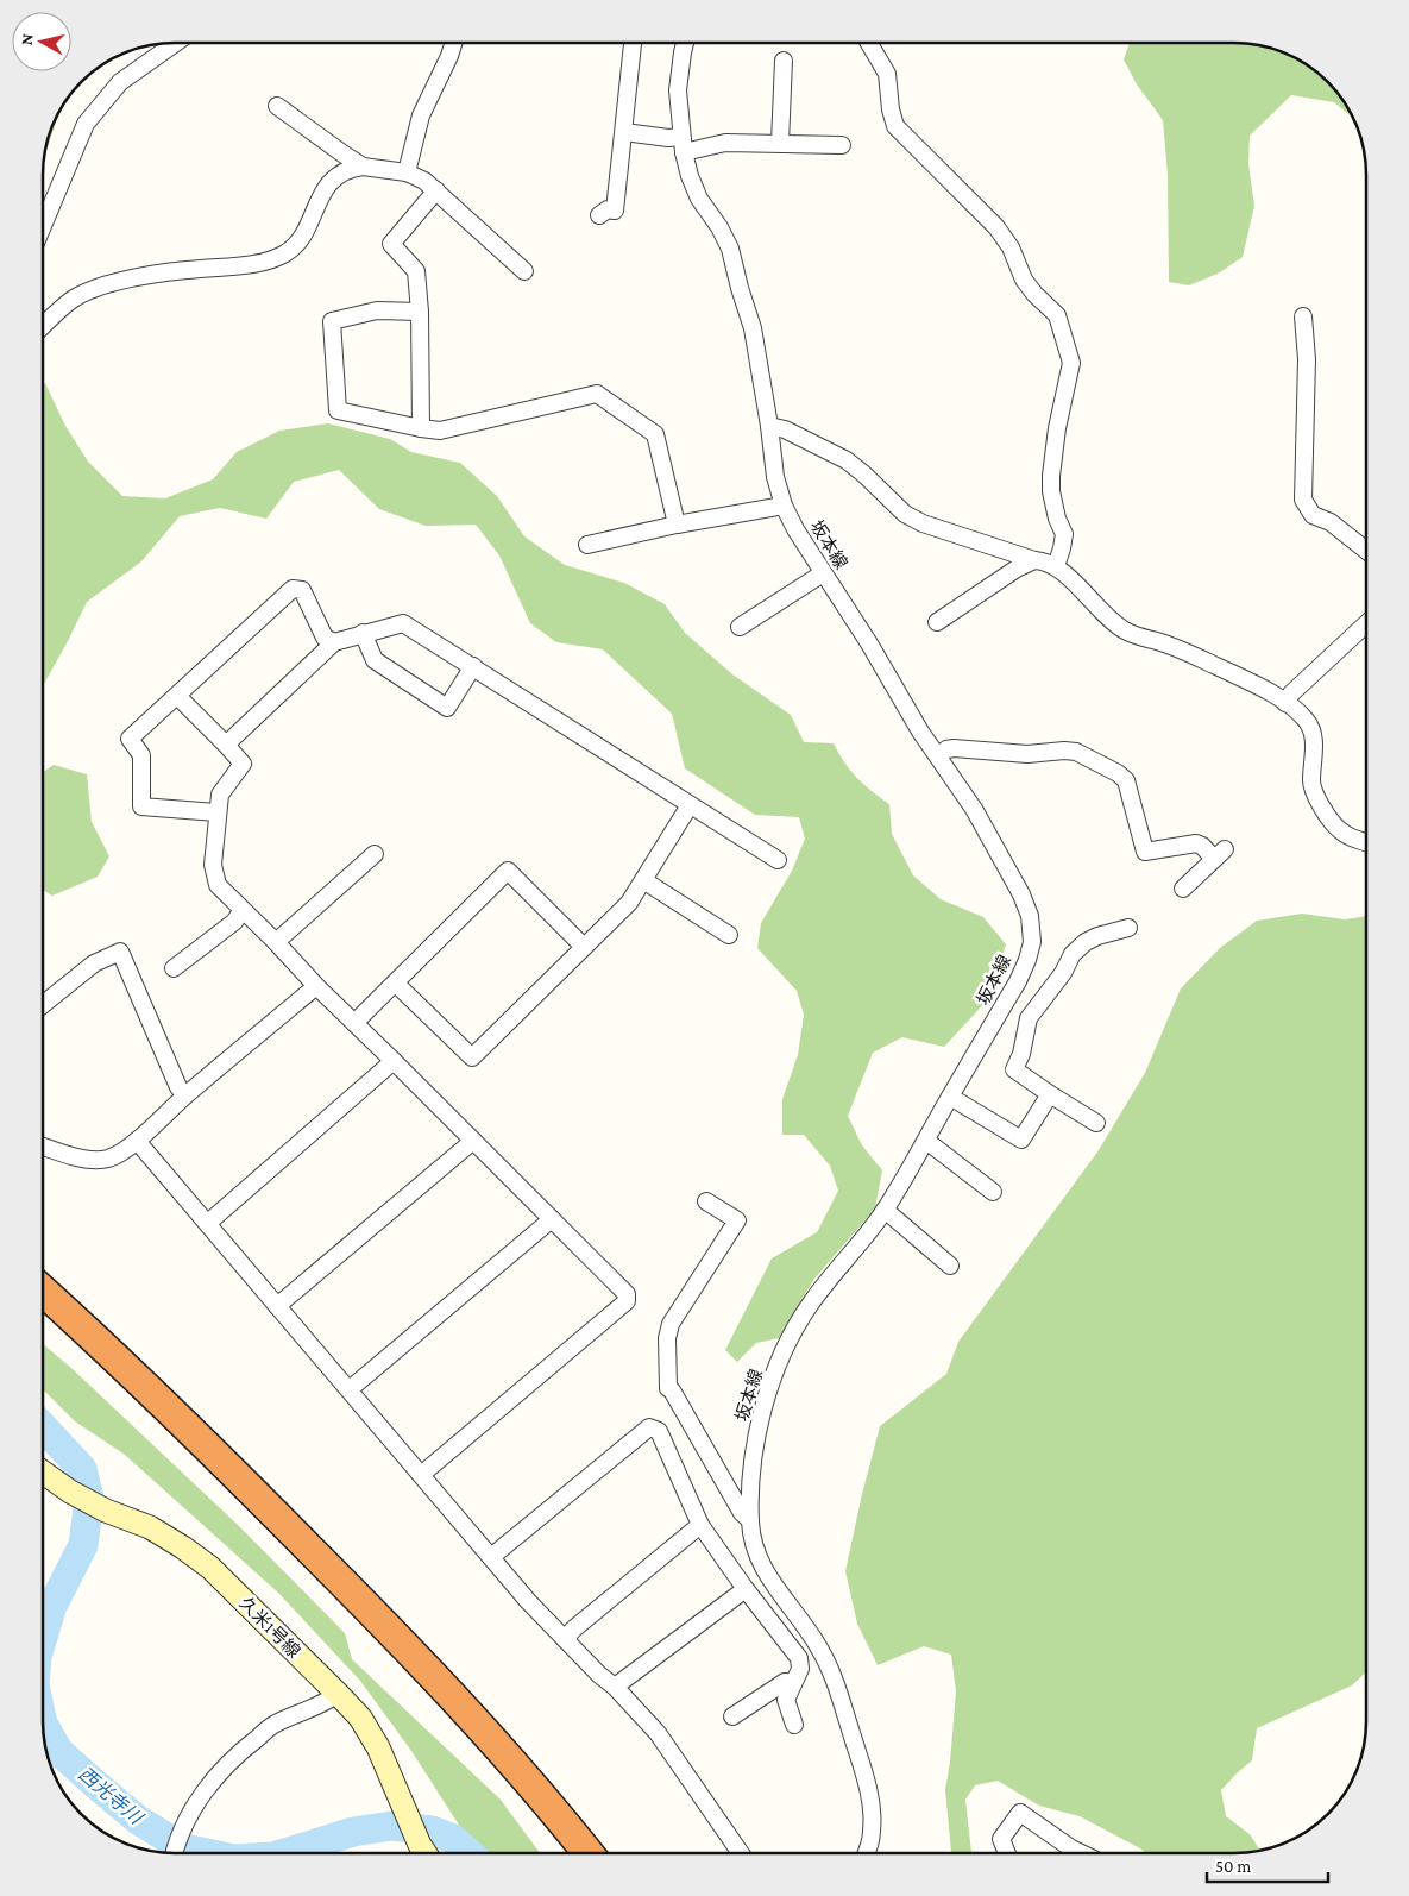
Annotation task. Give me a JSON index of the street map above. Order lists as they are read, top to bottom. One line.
{"streets":{"street":["坂本線","久米1号線"]},"water":["西光寺川"],"scale_bar":"50 m","north":"left"}
